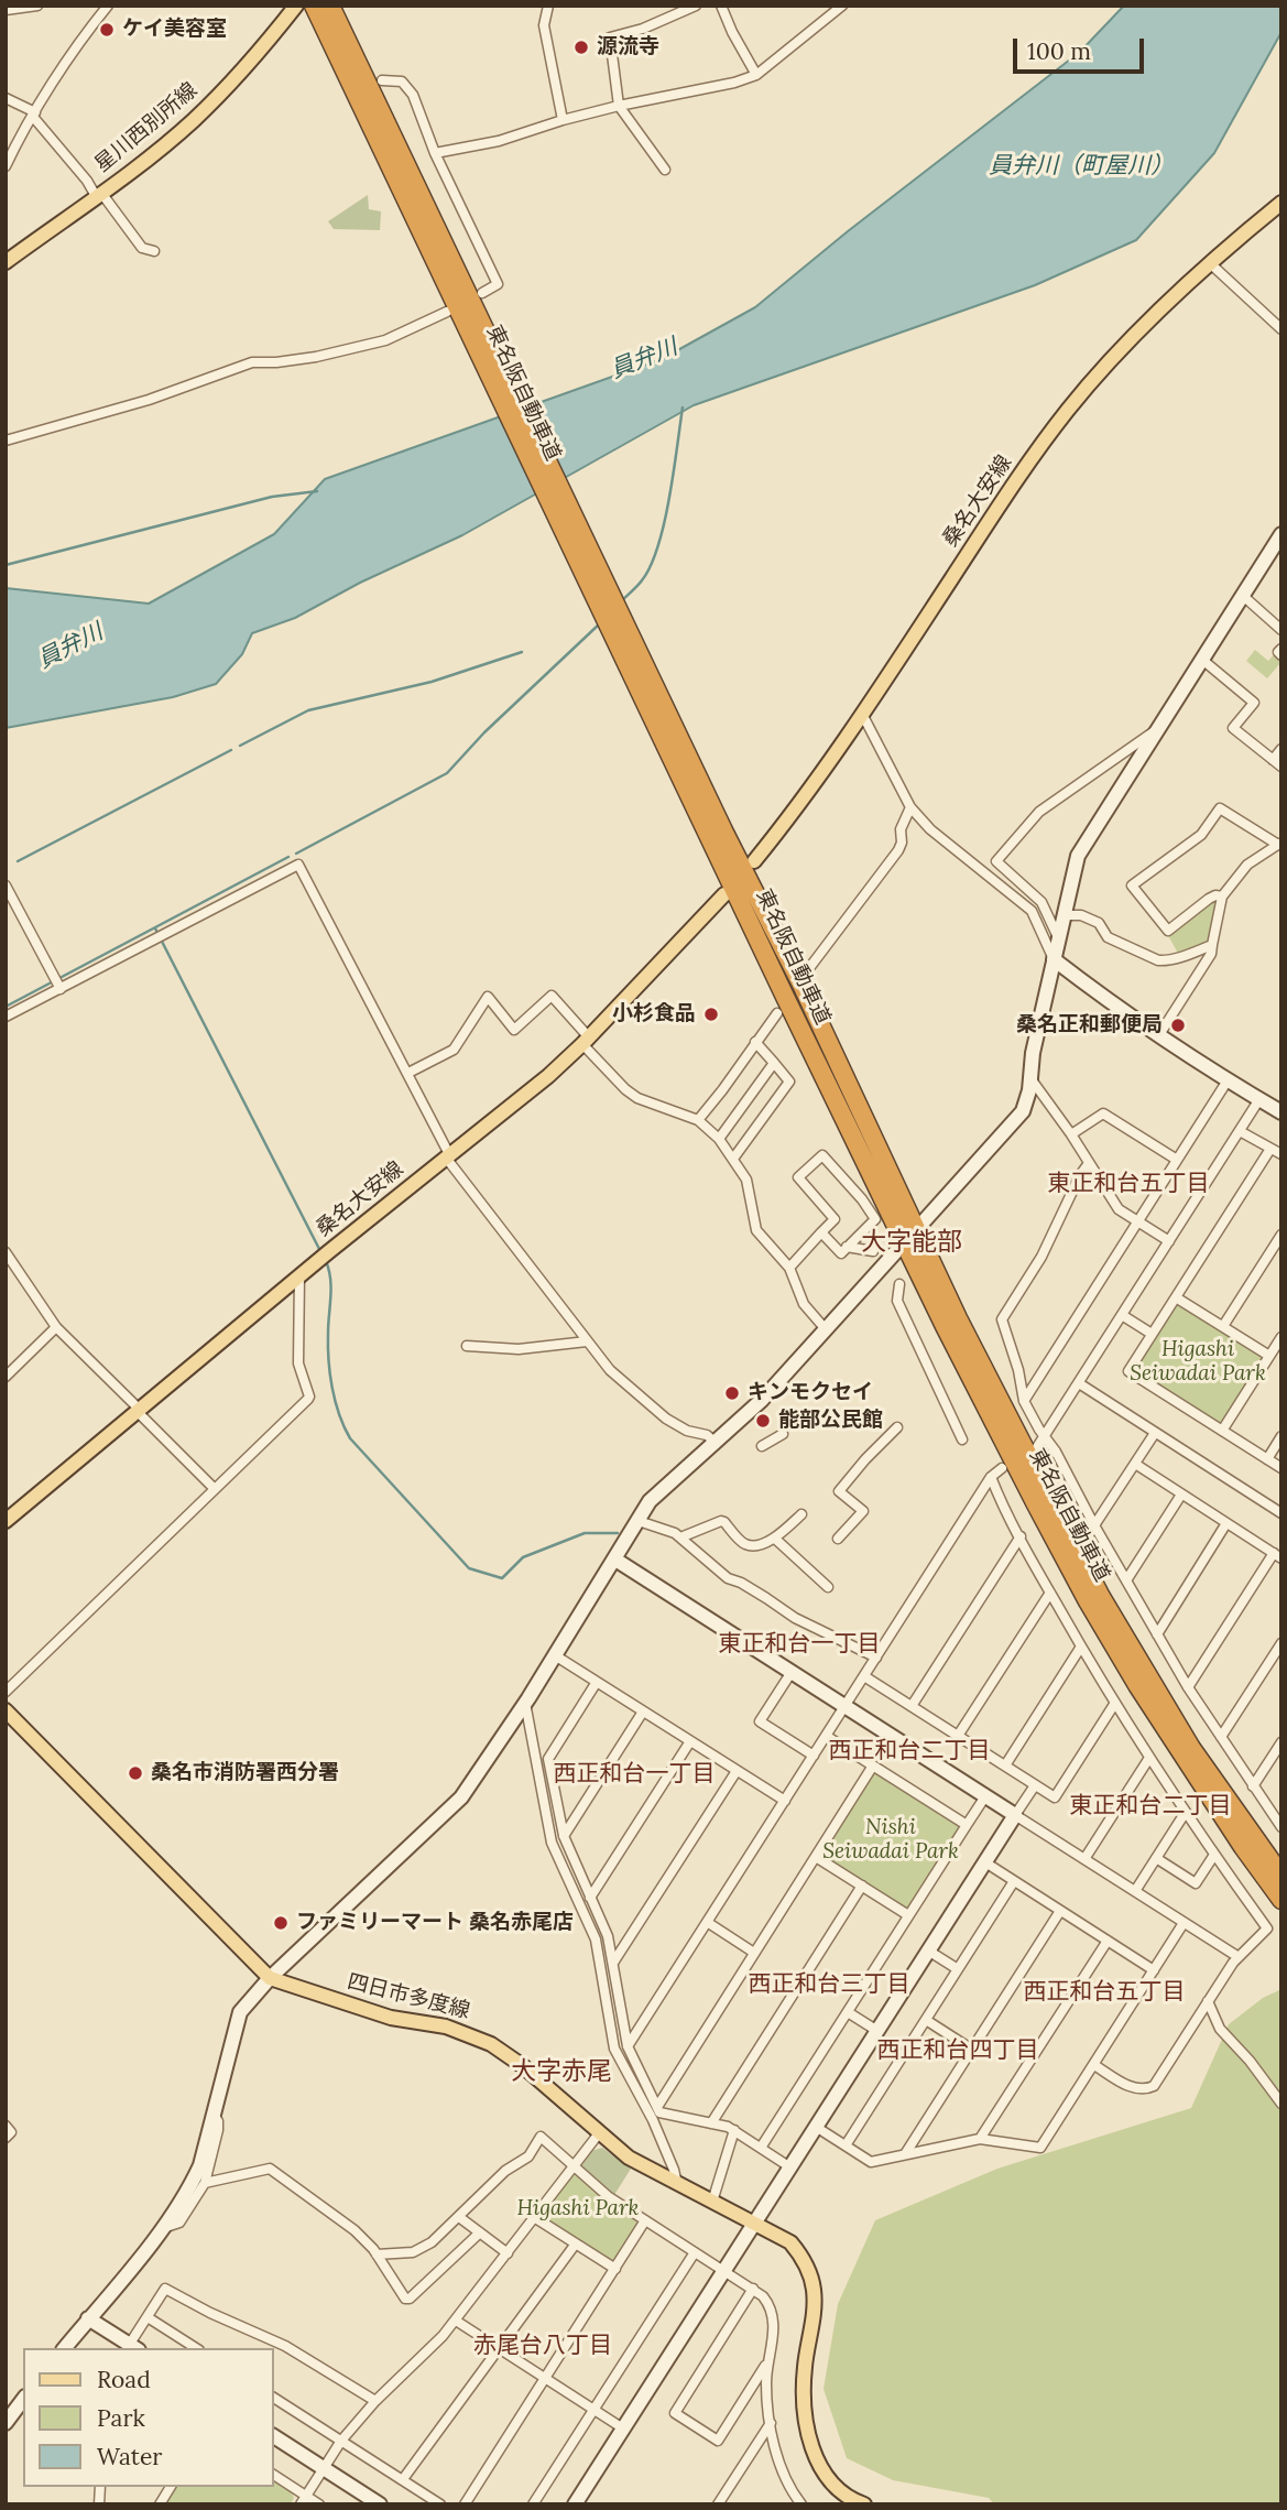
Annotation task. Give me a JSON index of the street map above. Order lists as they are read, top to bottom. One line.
{"streets":{"highway":["東名阪自動車道"],"main road":["星川西別所線","桑名大安線","四日市多度線"]},"districts":["東正和台五丁目","大字能部","東正和台一丁目","西正和台二丁目","西正和台一丁目","東正和台二丁目","西正和台三丁目","西正和台五丁目","西正和台四丁目","大字赤尾","赤尾台八丁目"],"water":["員弁川（町屋川）","員弁川"],"parks":["Higashi Seiwadai Park","Nishi Seiwadai Park","Higashi Park"],"places":["ケイ美容室","源流寺","小杉食品","桑名正和郵便局","キンモクセイ","能部公民館","桑名市消防署西分署","ファミリーマート 桑名赤尾店"],"legend":["Road","Park","Water"],"scale_bar":"100 m"}
